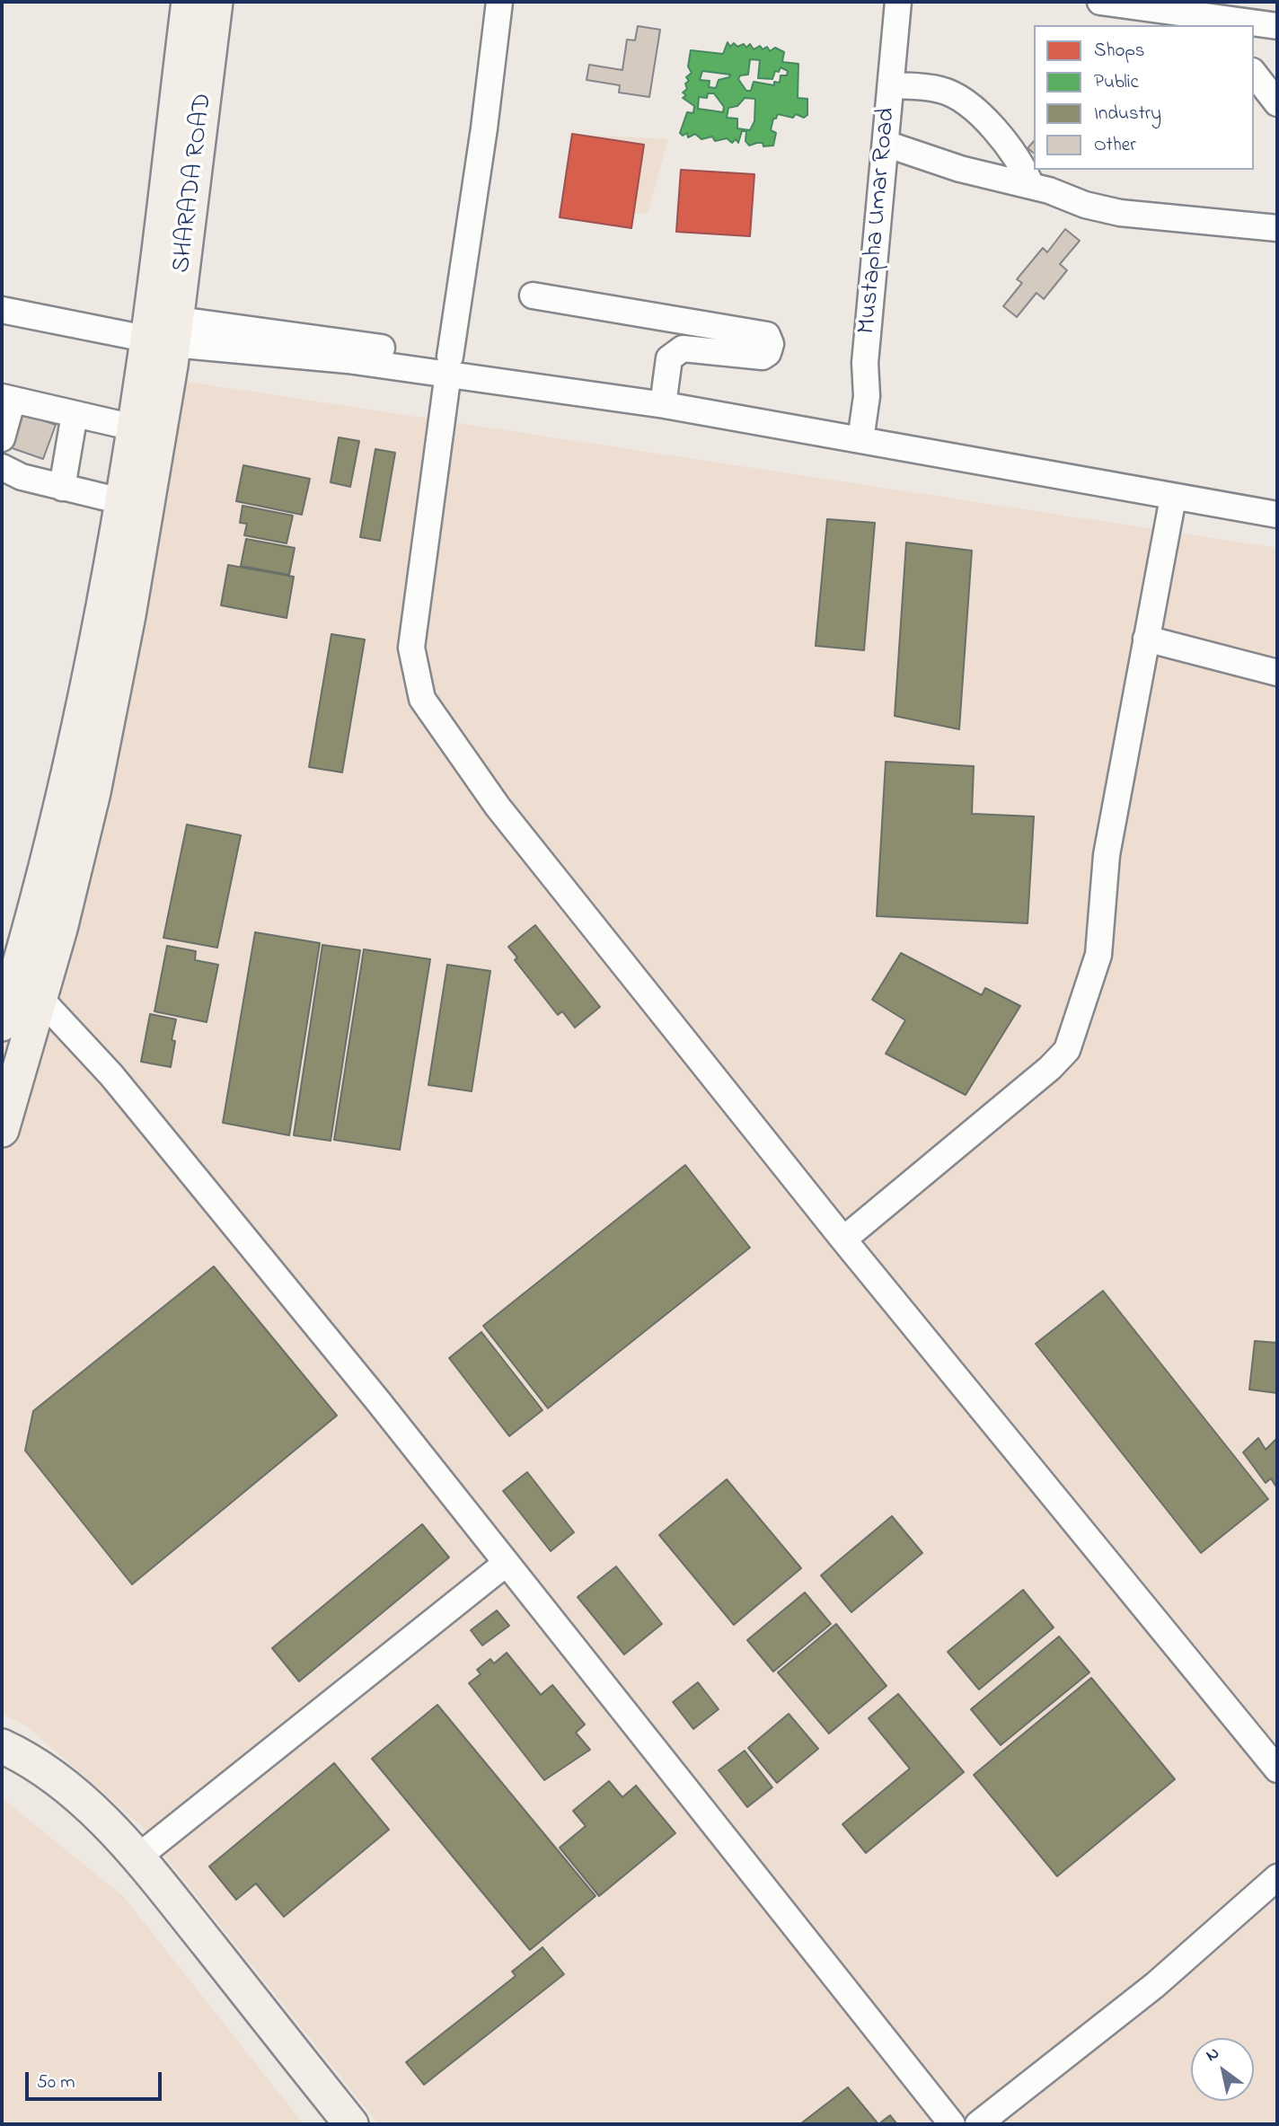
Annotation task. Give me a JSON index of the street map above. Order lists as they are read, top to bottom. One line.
{"streets":{"street":["Mustapha Umar Road"]},"legend":["Shops","Public","Industry","Other"],"scale_bar":"50 m","north":"top left"}
